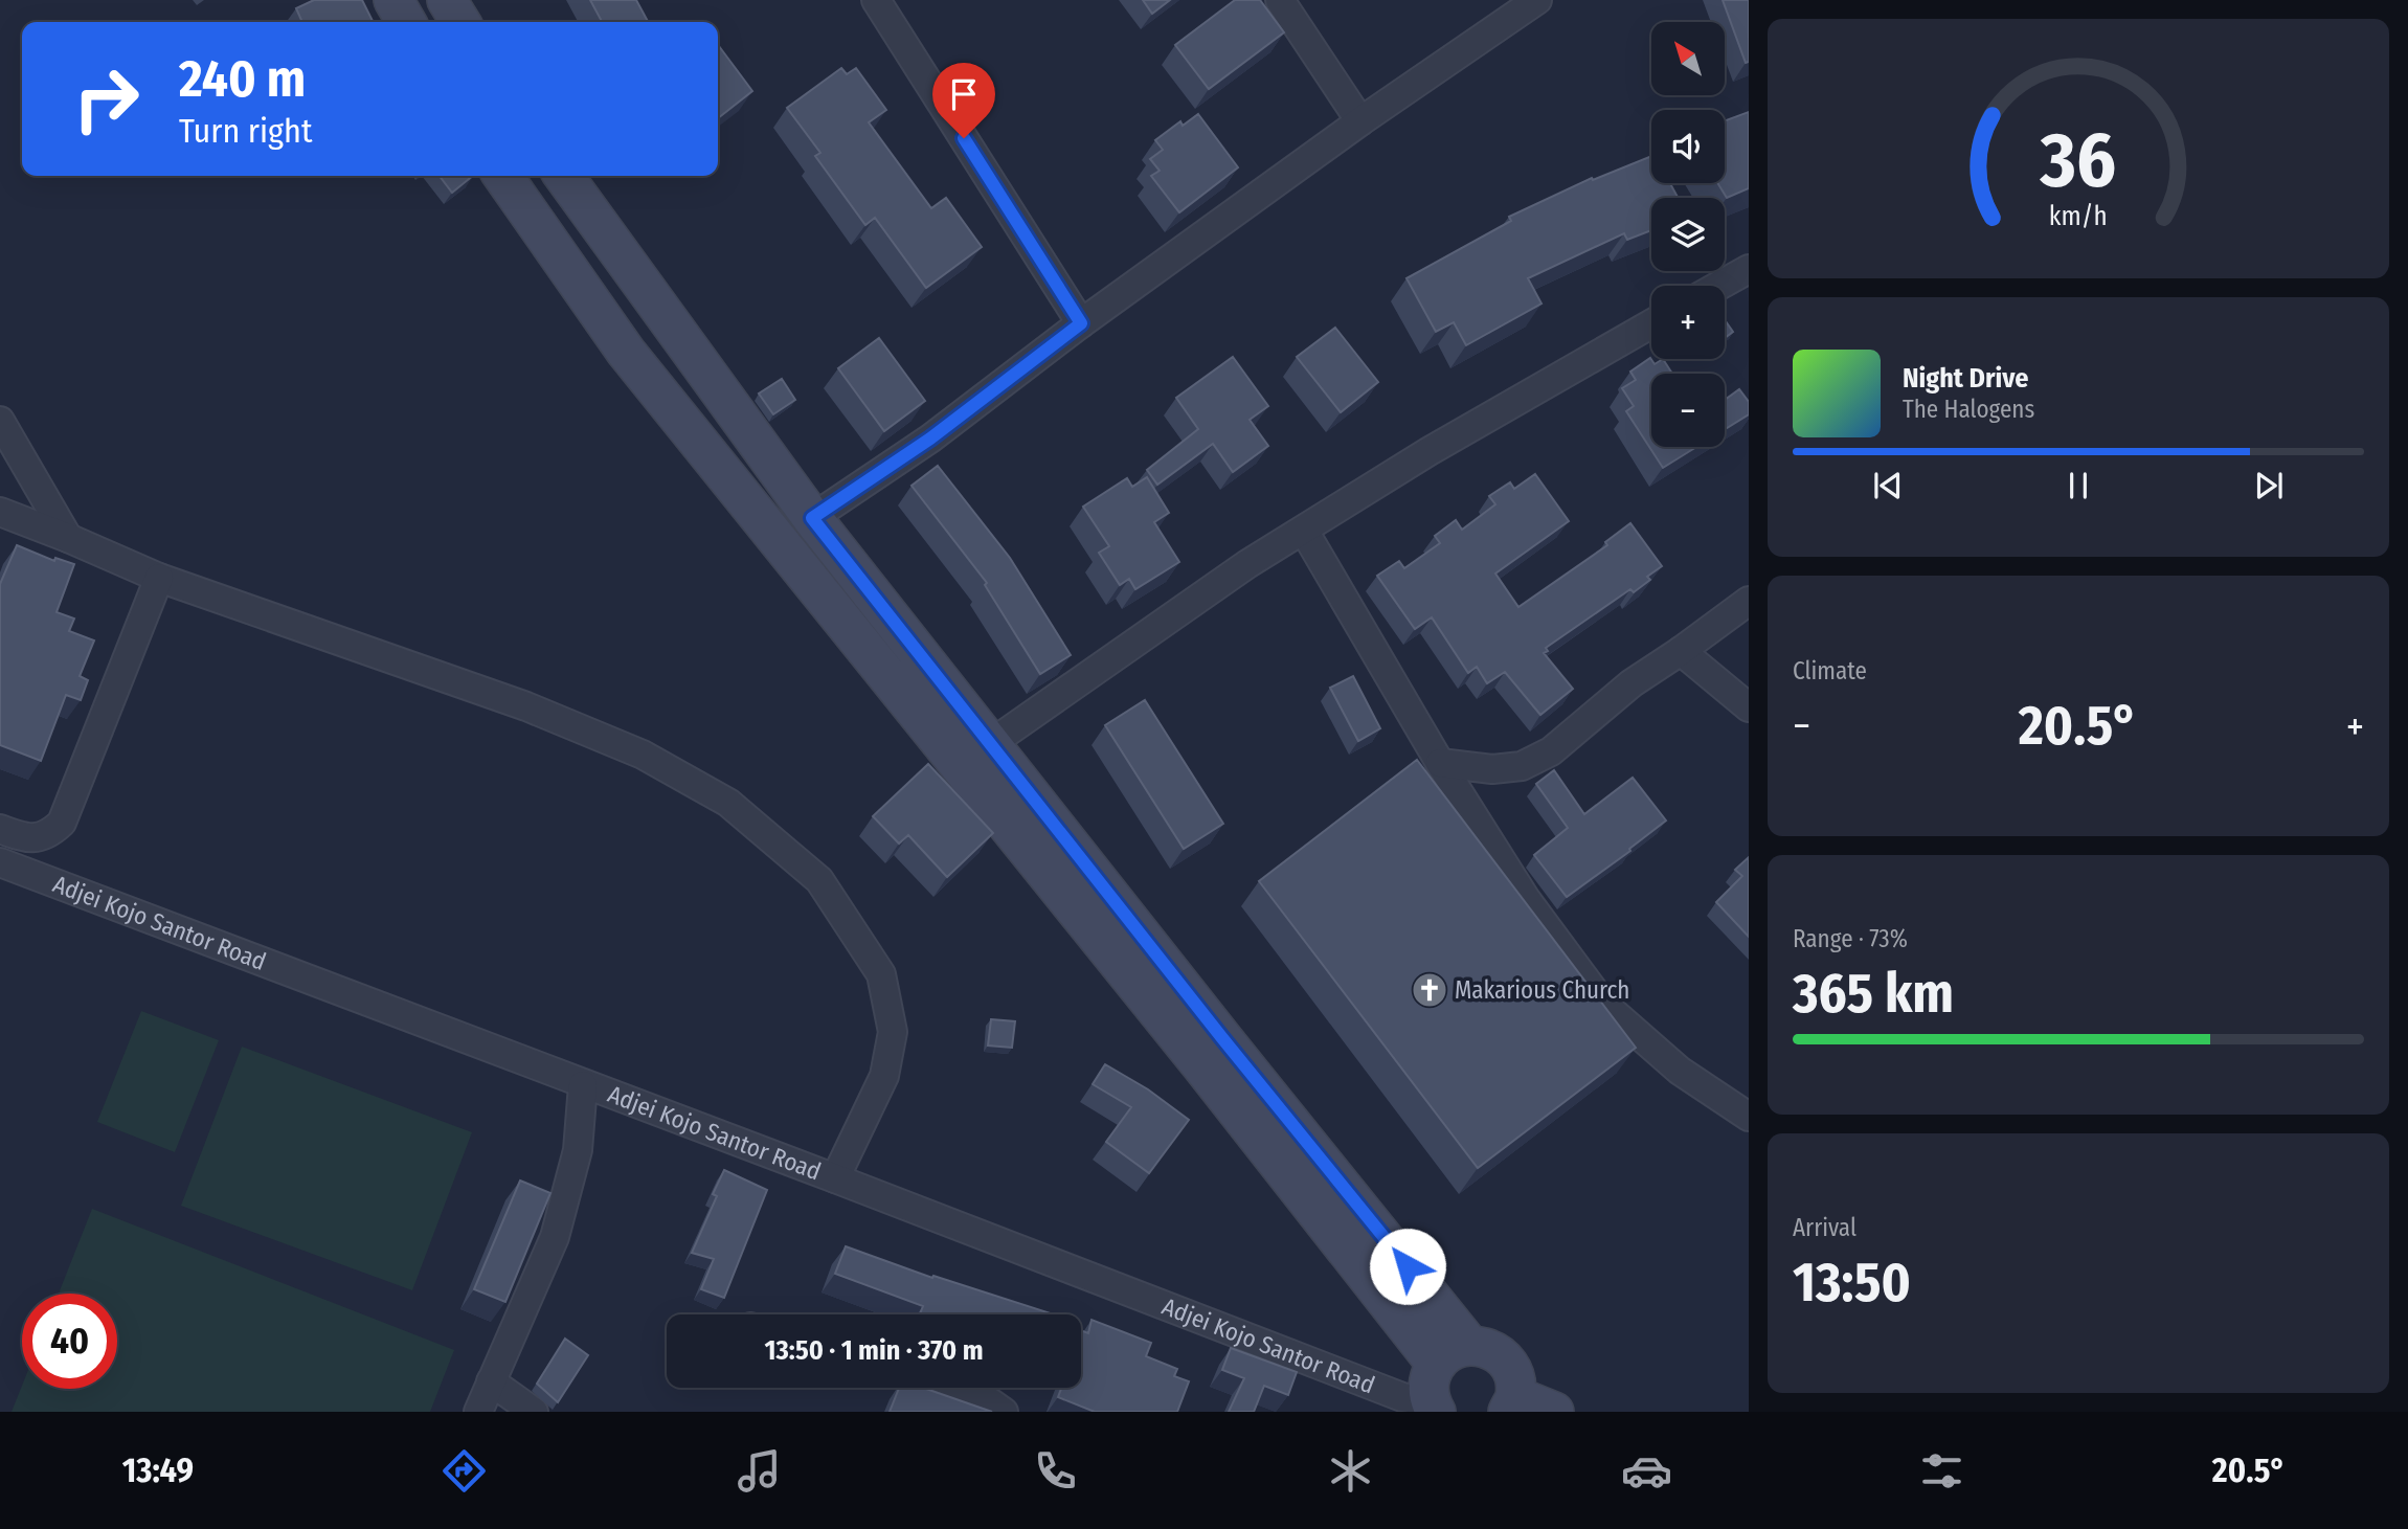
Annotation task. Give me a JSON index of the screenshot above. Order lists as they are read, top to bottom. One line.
{"streets":{"street":["Adjei Kojo Santor Road"]},"places":{"church":["Makarious Church"]},"north":"top left","page":{"map_buttons":["+","−"],"turn":["240 m","Turn right"],"song":["Night Drive","The Halogens"],"tile":["Climate",["Range · 73%","365 km"],["Arrival","13:50"]],"heat":["−","20.5°","+"],"limit":"40","trip":"13:50 · 1 min · 370 m","tabs":["13:49","20.5°"],"gauge":["36","km/h"]}}
